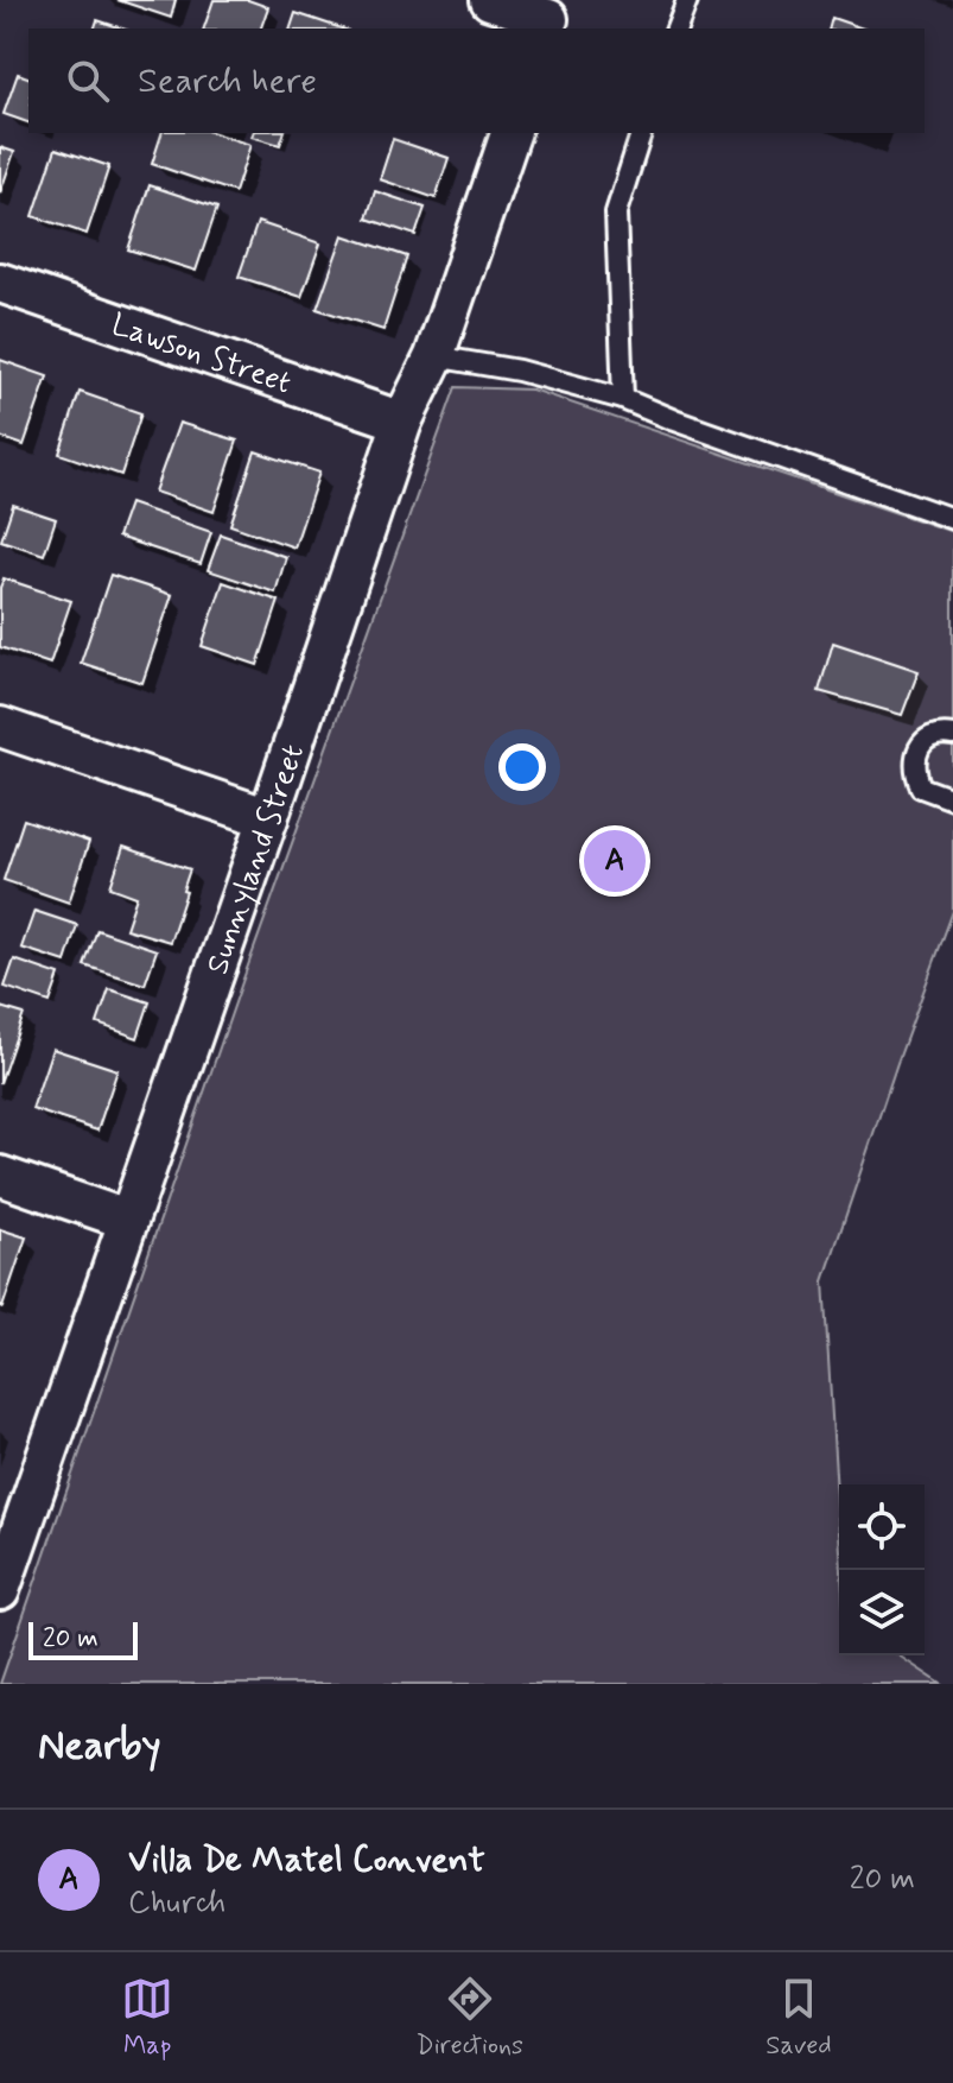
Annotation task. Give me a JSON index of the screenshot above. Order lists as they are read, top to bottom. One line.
{"streets":{"street":["Lawson Street","Sunnyland Street"]},"crossings":[["Lawson Street","Sunnyland Street"]],"scale_bar":"20 m","page":{"search":"Search here","pins":"A","scale":"20 m","heading":"Nearby","list":[{"mark":"A","name":"Villa De Matel Convent","note":"Church","value":"20 m"}],"nav":["Map","Directions","Saved"]}}
